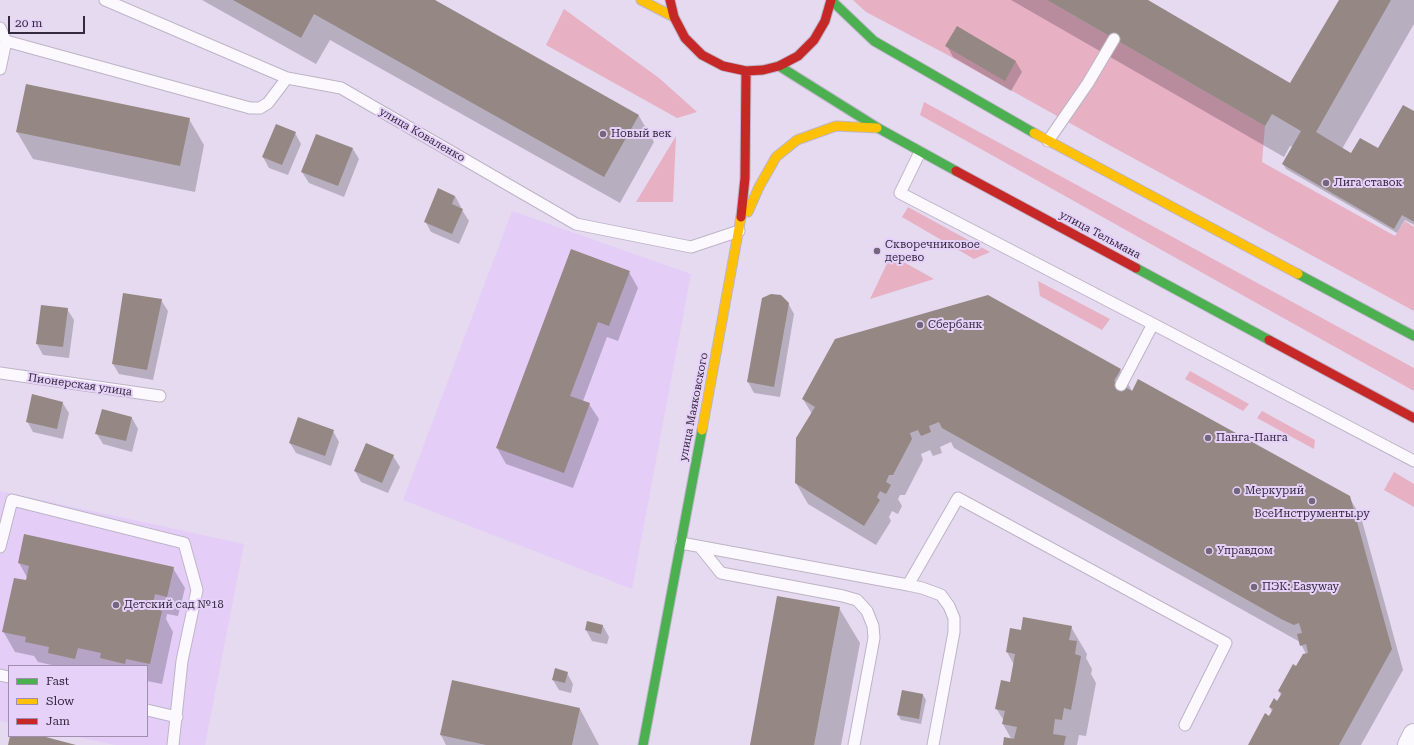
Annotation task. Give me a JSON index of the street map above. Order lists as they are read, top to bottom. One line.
{"streets":{"main road":["улица Тельмана","улица Маяковского"],"lane":["улица Коваленко","Пионерская улица"]},"crossings":[["улица Коваленко","улица Маяковского"]],"places":["Новый век","Лига ставок","Скворечниковое дерево","Сбербанк","Панга-Панга","Меркурий","ВсеИнструменты.ру","Управдом","ПЭК: Easyway","Детский сад №18"],"legend":["Fast","Slow","Jam"],"scale_bar":"20 m"}
